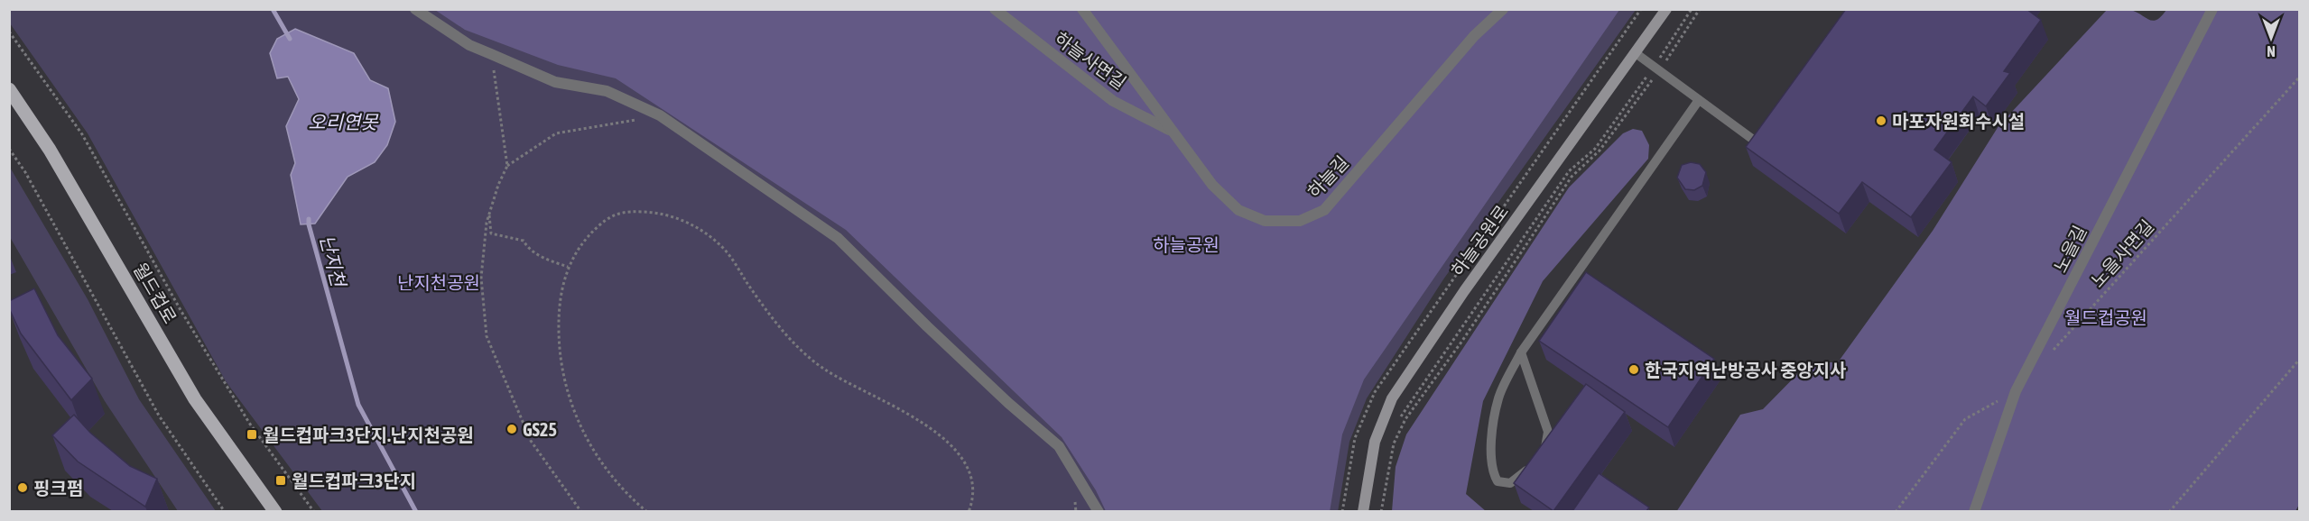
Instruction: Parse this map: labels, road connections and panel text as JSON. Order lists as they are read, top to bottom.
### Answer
{
  "streets": {
    "main road": ["월드컵로"],
    "street": [
      "하늘사면길",
      "하늘길",
      "하늘공원로",
      "노을길"
    ],
    "path": ["노을사면길"]
  },
  "crossings": [
    ["하늘사면길", "하늘길"]
  ],
  "water": ["오리연못", "난지천"],
  "parks": ["하늘공원", "난지천공원", "월드컵공원"],
  "places": {
    "other": [
      "마포자원회수시설",
      "한국지역난방공사 중앙지사",
      "GS25",
      "핑크펌"
    ],
    "transit": ["월드컵파크3단지.난지천공원", "월드컵파크3단지"]
  },
  "north": "bottom"
}
